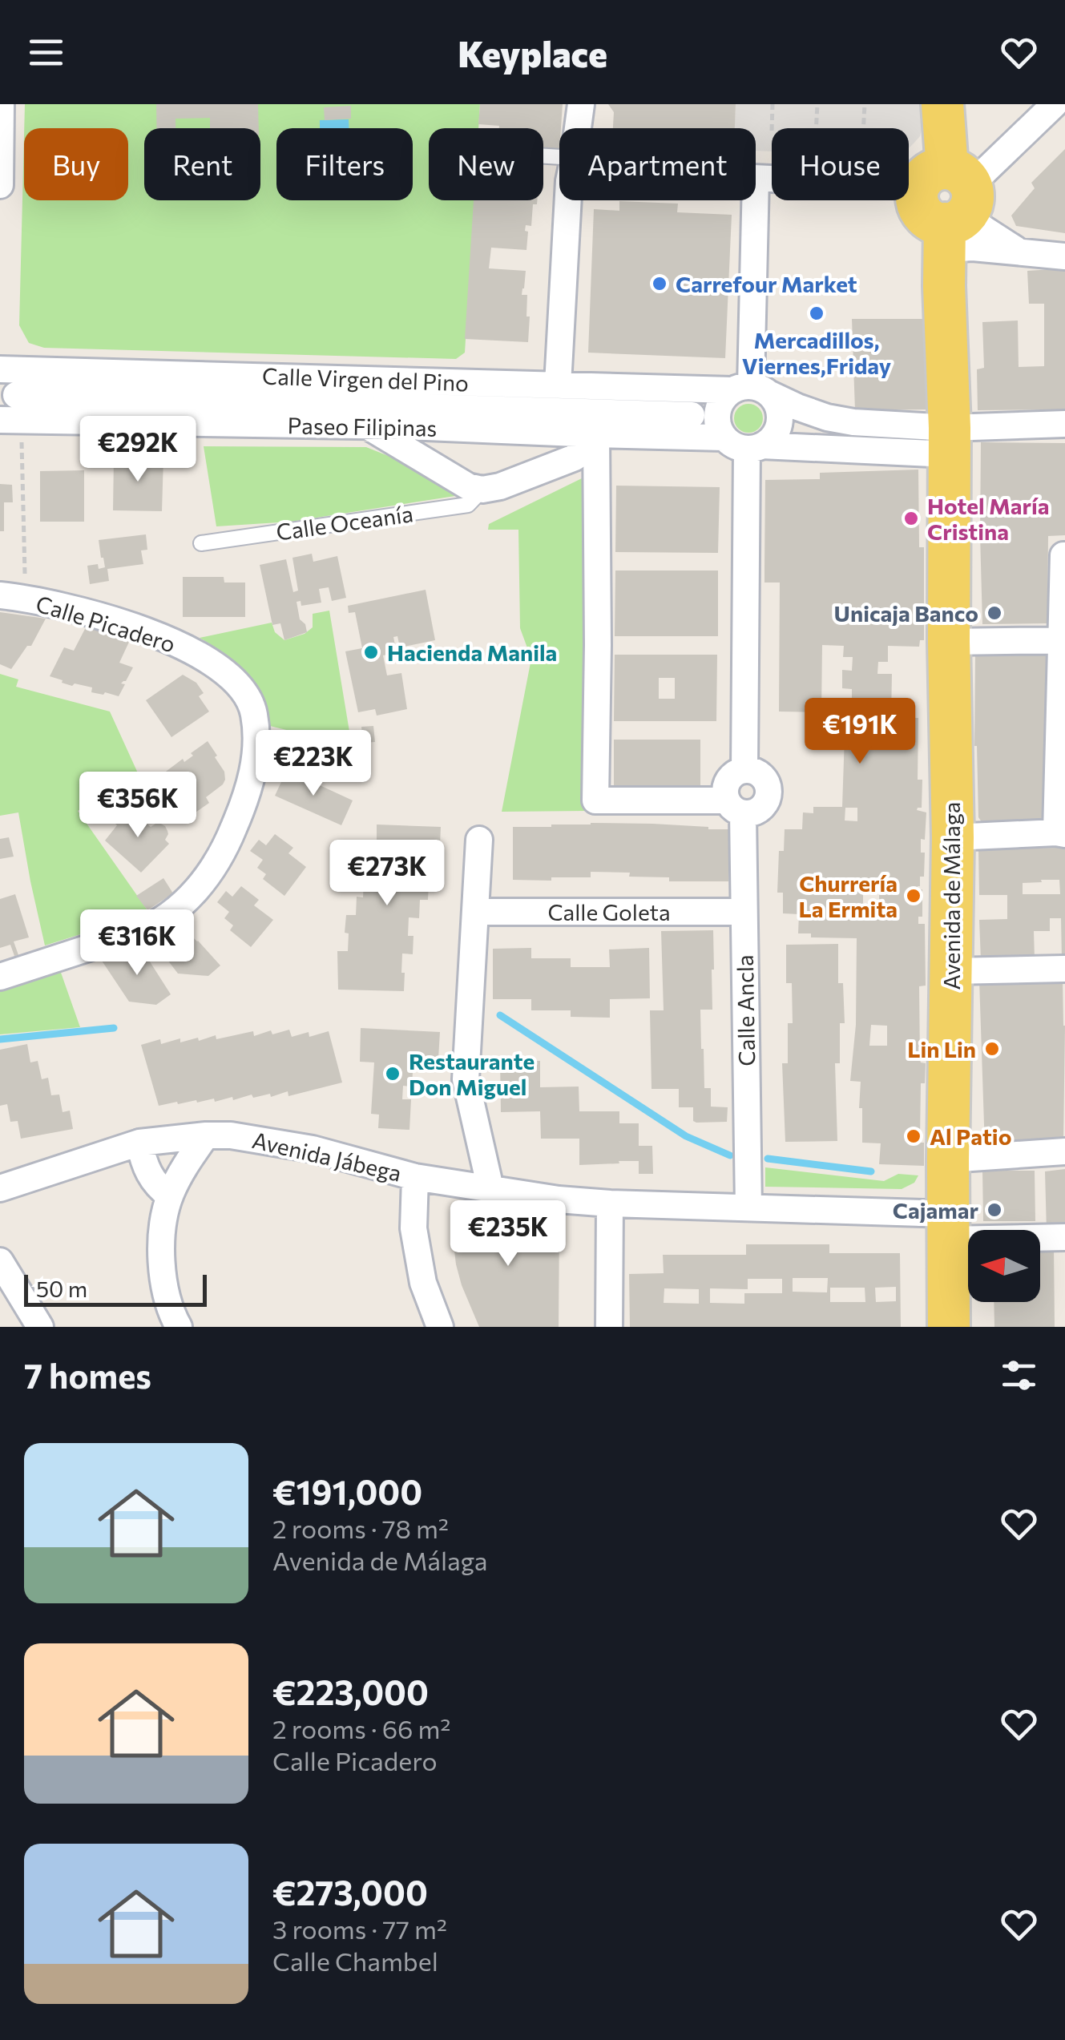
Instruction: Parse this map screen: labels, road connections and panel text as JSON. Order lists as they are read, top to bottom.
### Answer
{
  "streets": {
    "main road": ["Avenida de Málaga"],
    "street": [
      "Calle Virgen del Pino",
      "Paseo Filipinas",
      "Calle Oceanía",
      "Calle Picadero",
      "Calle Goleta",
      "Calle Ancla",
      "Avenida Jábega"
    ]
  },
  "crossings": [
    ["Calle Virgen del Pino", "Paseo Filipinas"],
    ["Paseo Filipinas", "Calle Oceanía"],
    ["Paseo Filipinas", "Avenida de Málaga"],
    ["Avenida de Málaga", "Avenida Jábega"],
    ["Calle Goleta", "Calle Ancla"],
    ["Calle Ancla", "Avenida Jábega"]
  ],
  "places": [
    "Carrefour Market",
    "Mercadillos, Viernes,Friday",
    "Hotel María Cristina",
    "Unicaja Banco",
    "Hacienda Manila",
    "Churrería La Ermita",
    "Lin Lin",
    "Restaurante Don Miguel",
    "Al Patio",
    "Cajamar"
  ],
  "scale_bar": "50 m",
  "north": "left",
  "page": {
    "header": "Keyplace",
    "chip": [
      "Buy",
      "Rent",
      "Filters",
      "New",
      "Apartment",
      "House"
    ],
    "price": [
      "€292K",
      "€191K",
      "€223K",
      "€356K",
      "€273K",
      "€316K",
      "€235K"
    ],
    "scale": "50 m",
    "heading": "7 homes",
    "list": [
      {
        "name": "€191,000",
        "note": "2 rooms · 78 m² · Avenida de Málaga"
      },
      {
        "name": "€223,000",
        "note": "2 rooms · 66 m² · Calle Picadero"
      },
      {
        "name": "€273,000",
        "note": "3 rooms · 77 m² · Calle Chambel"
      }
    ]
  }
}
